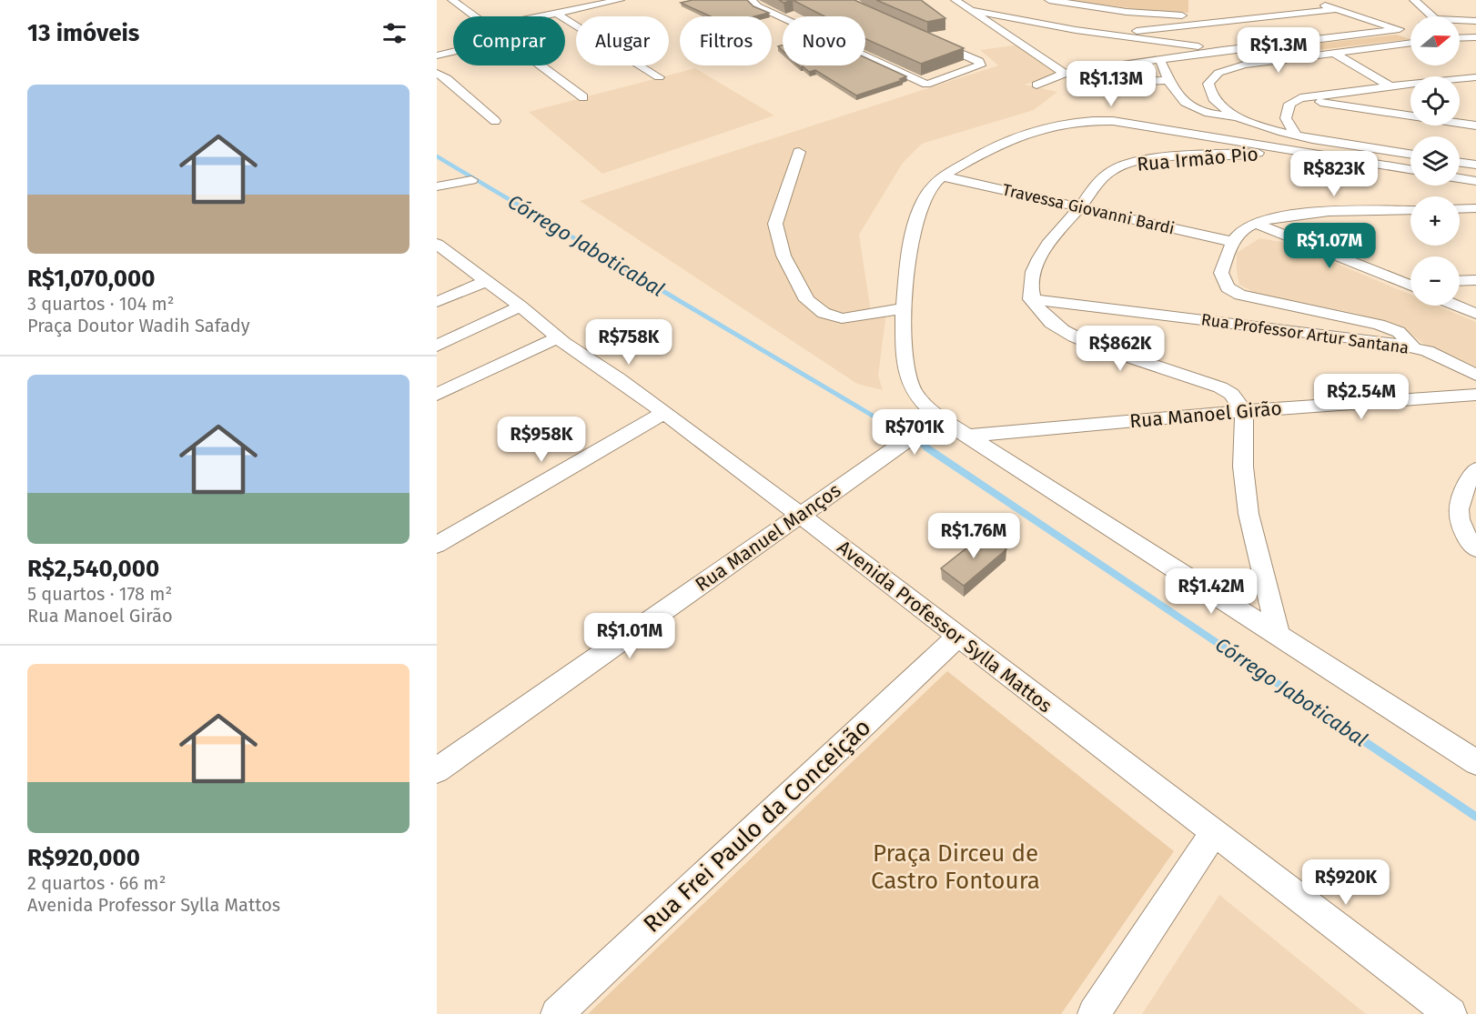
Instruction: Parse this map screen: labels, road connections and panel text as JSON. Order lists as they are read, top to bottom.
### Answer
{
  "streets": {
    "street": [
      "Rua Irmão Pio",
      "Travessa Giovanni Bardi",
      "Rua Professor Artur Santana",
      "Rua Manoel Girão",
      "Rua Manuel Manços",
      "Avenida Professor Sylla Mattos",
      "Rua Frei Paulo da Conceição"
    ]
  },
  "crossings": [
    ["Rua Irmão Pio", "Travessa Giovanni Bardi"],
    ["Rua Irmão Pio", "Rua Professor Artur Santana"],
    ["Rua Manuel Manços", "Avenida Professor Sylla Mattos"],
    ["Avenida Professor Sylla Mattos", "Rua Frei Paulo da Conceição"]
  ],
  "water": ["Córrego Jaboticabal"],
  "parks": ["Praça Dirceu de Castro Fontoura"],
  "north": "right",
  "page": {
    "heading": "13 imóveis",
    "map_buttons": ["+", "−"],
    "chip": [
      "Comprar",
      "Alugar",
      "Filtros",
      "Novo"
    ],
    "price": [
      "R$1.3M",
      "R$1.13M",
      "R$823K",
      "R$1.07M",
      "R$758K",
      "R$862K",
      "R$2.54M",
      "R$701K",
      "R$958K",
      "R$1.76M",
      "R$1.42M",
      "R$1.01M",
      "R$920K"
    ],
    "list": [
      {
        "name": "R$1,070,000",
        "note": "3 quartos · 104 m² · Praça Doutor Wadih Safady"
      },
      {
        "name": "R$2,540,000",
        "note": "5 quartos · 178 m² · Rua Manoel Girão"
      },
      {
        "name": "R$920,000",
        "note": "2 quartos · 66 m² · Avenida Professor Sylla Mattos"
      }
    ]
  }
}
